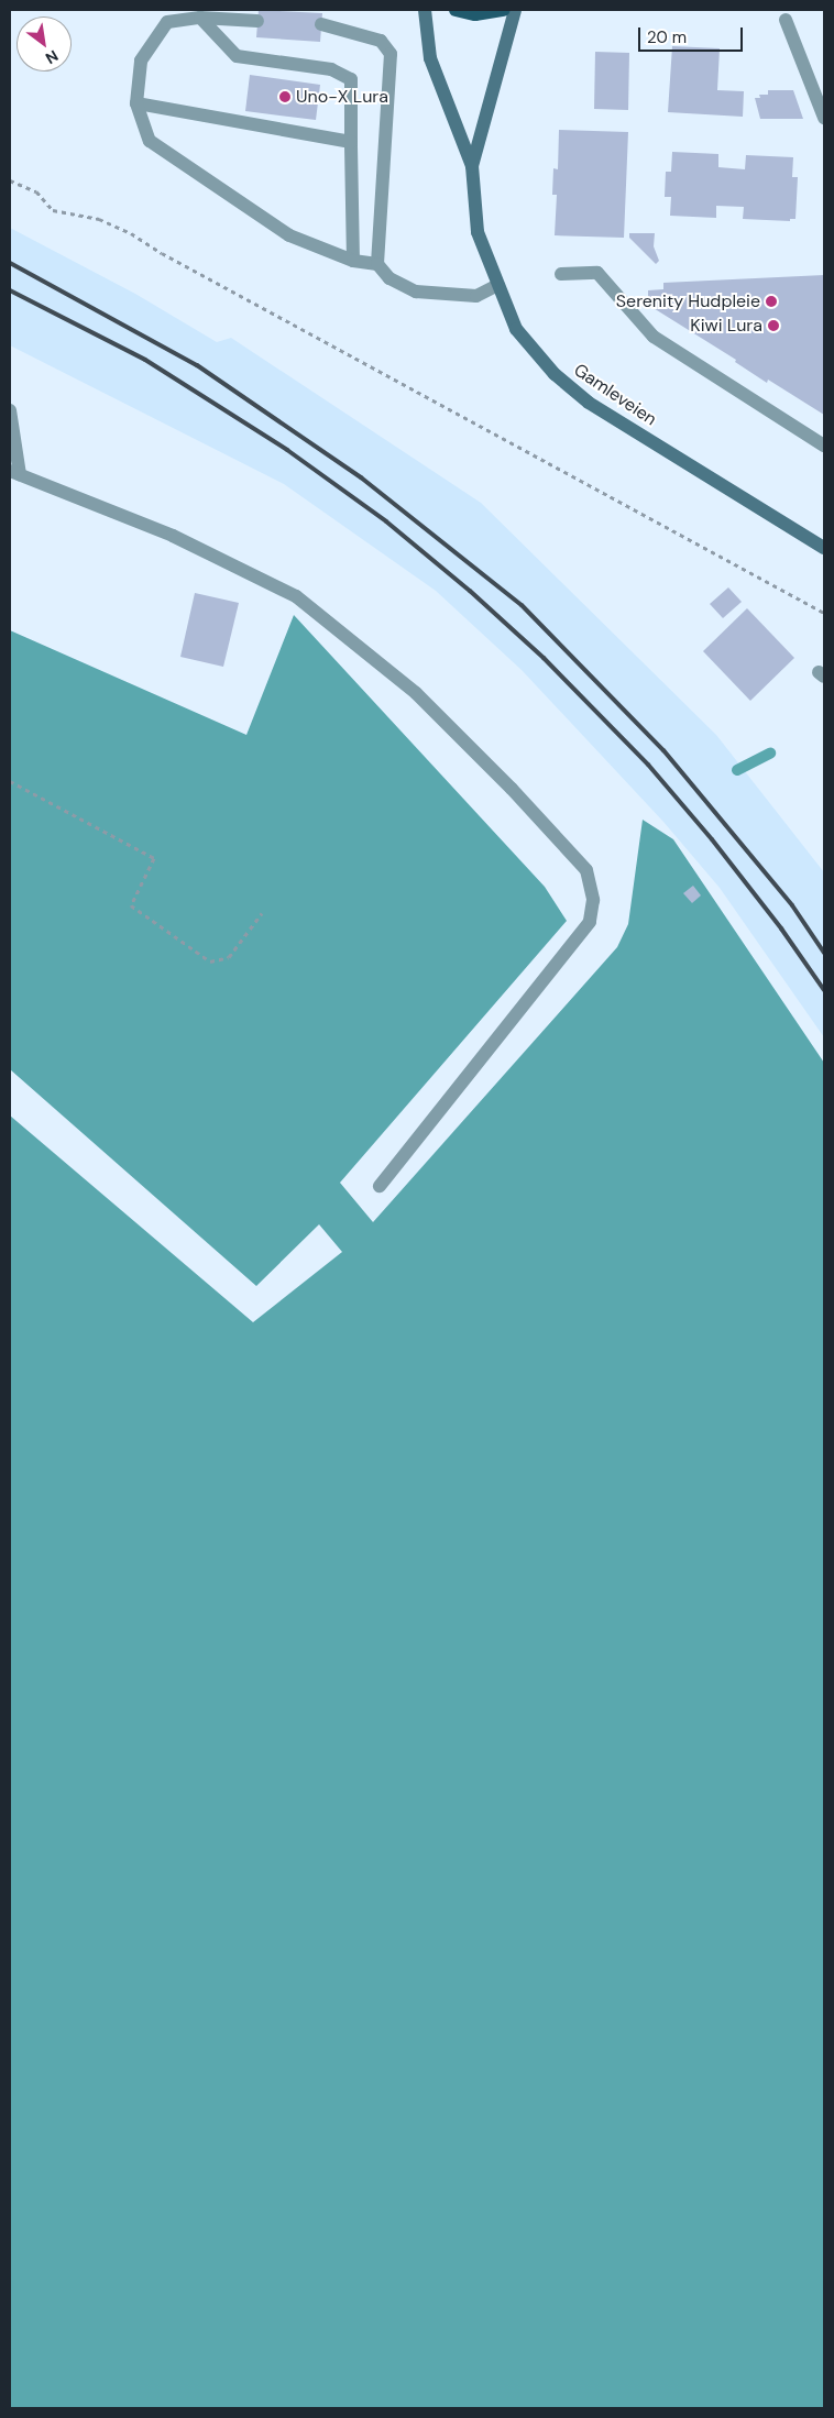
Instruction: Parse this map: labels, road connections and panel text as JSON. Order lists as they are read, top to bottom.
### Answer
{
  "streets": {
    "main road": ["Gamleveien"]
  },
  "places": ["Uno-X Lura", "Serenity Hudpleie", "Kiwi Lura"],
  "scale_bar": "20 m",
  "north": "bottom right"
}
